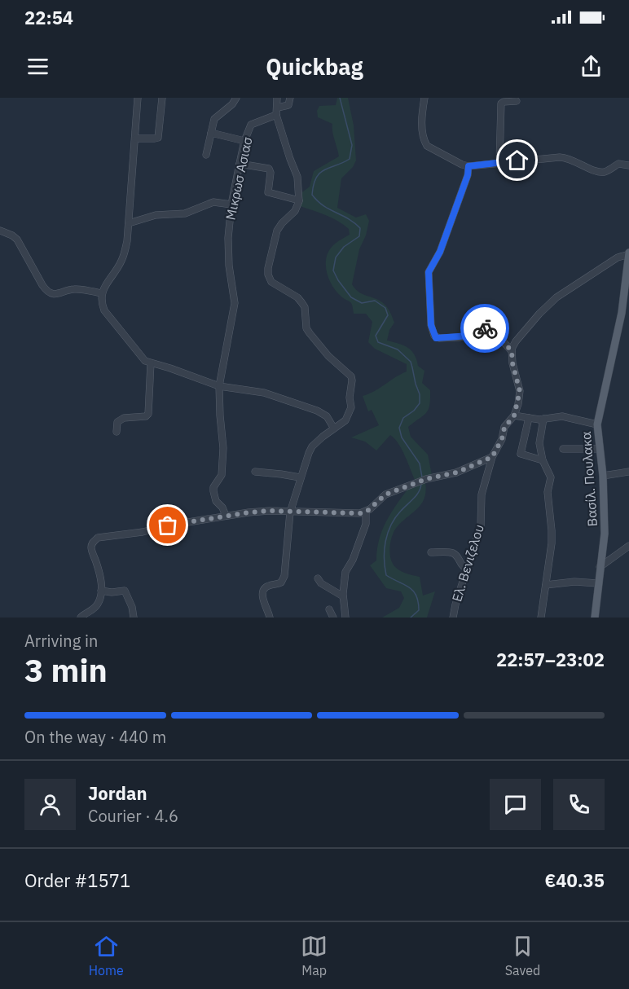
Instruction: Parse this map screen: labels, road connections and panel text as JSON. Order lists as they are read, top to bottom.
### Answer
{
  "streets": {
    "main road": ["Βασίλ. Πουλακα"],
    "street": ["Μικρωσ Ασιασ", "Ελ. Βενιζελου"]
  },
  "page": {
    "status": "22:54",
    "header": "Quickbag",
    "heading": ["3 min", "Arriving in", "22:57–23:02"],
    "panel": [
      "Jordan",
      "Courier · 4.6",
      "Order #1571",
      "€40.35"
    ],
    "bar": "On the way · 440 m",
    "tabs": ["Home", "Map", "Saved"]
  }
}
